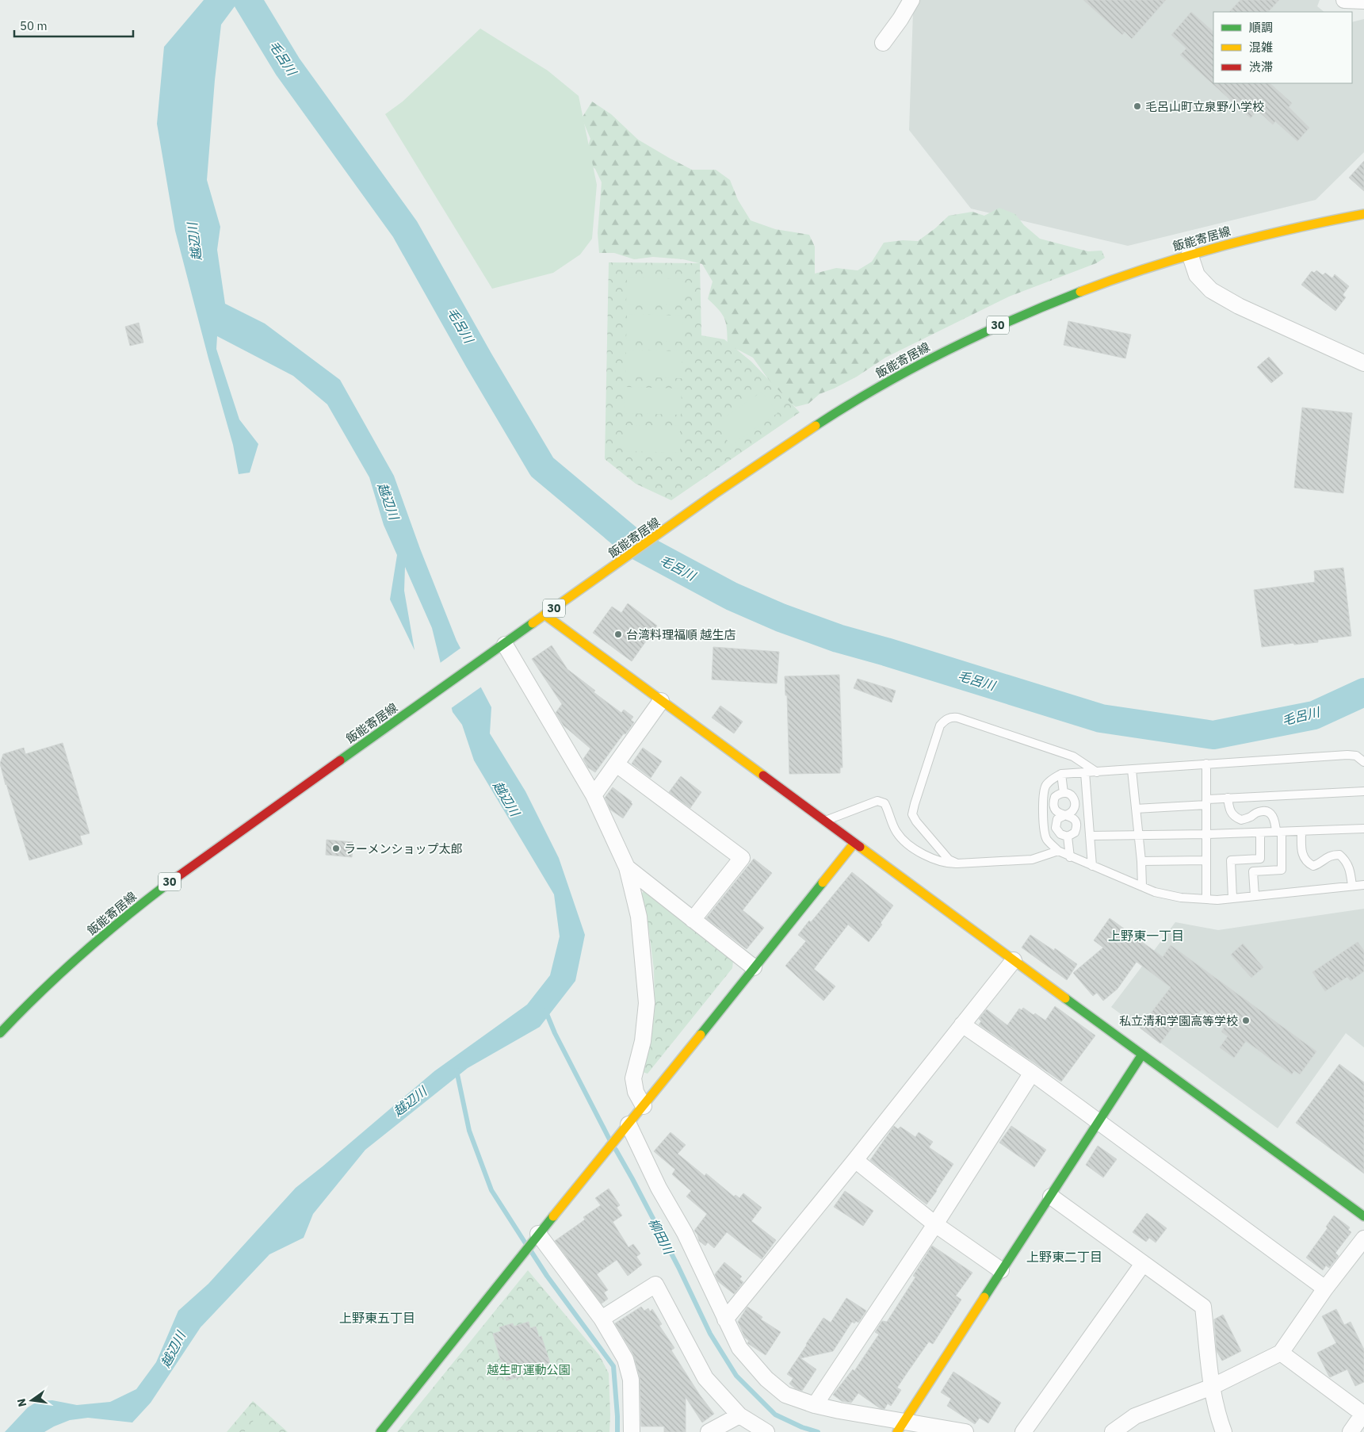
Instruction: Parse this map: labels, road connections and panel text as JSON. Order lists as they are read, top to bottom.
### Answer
{
  "streets": {
    "street": ["飯能寄居線", "30"]
  },
  "districts": ["上野東一丁目", "上野東二丁目", "上野東五丁目"],
  "water": ["毛呂川", "越辺川", "柳田川"],
  "parks": ["越生町運動公園"],
  "places": [
    "毛呂山町立泉野小学校",
    "台湾料理福順 越生店",
    "ラーメンショップ太郎",
    "私立清和学園高等学校"
  ],
  "legend": ["順調", "混雑", "渋滞"],
  "scale_bar": "50 m",
  "north": "left"
}
